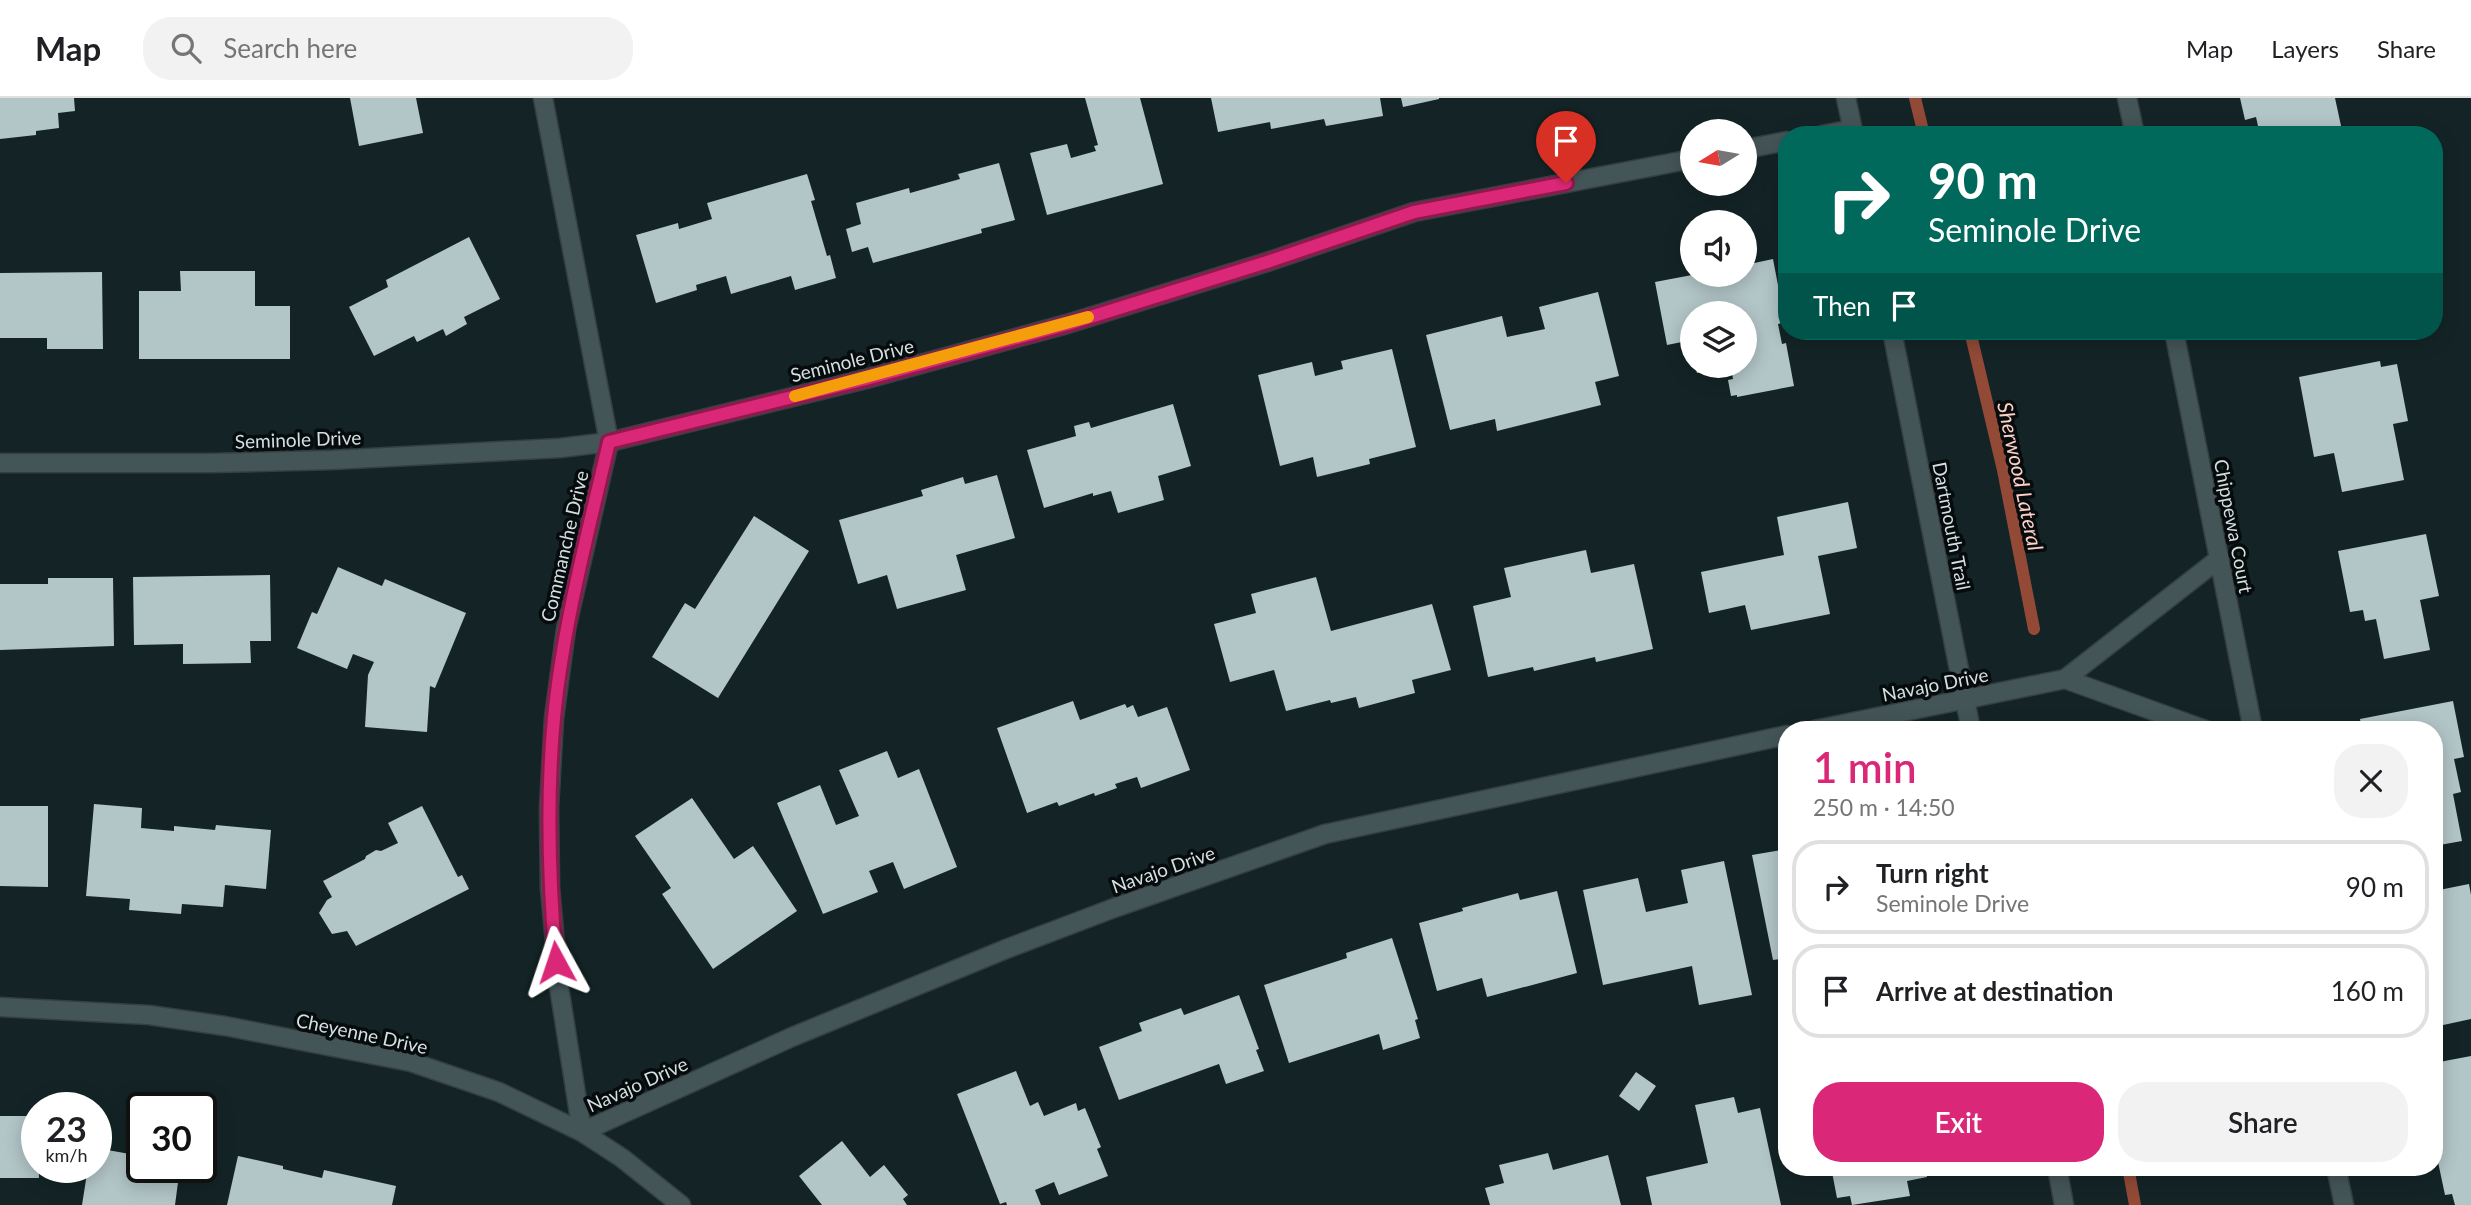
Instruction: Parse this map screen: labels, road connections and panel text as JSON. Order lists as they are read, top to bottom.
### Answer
{
  "streets": {
    "street": [
      "Seminole Drive",
      "Dartmouth Trail",
      "Chippewa Court",
      "Commanche Drive",
      "Navajo Drive",
      "Cheyenne Drive"
    ]
  },
  "crossings": [
    ["Seminole Drive", "Commanche Drive"],
    ["Dartmouth Trail", "Navajo Drive"],
    ["Chippewa Court", "Navajo Drive"],
    ["Commanche Drive", "Navajo Drive"],
    ["Commanche Drive", "Cheyenne Drive"],
    ["Navajo Drive", "Cheyenne Drive"]
  ],
  "water": ["Sherwood Lateral"],
  "north": "left",
  "page": {
    "header": "Map",
    "search": "Search here",
    "nav": ["Map", "Layers", "Share"],
    "turn": ["90 m", "Seminole Drive"],
    "then": "Then",
    "heading": ["1 min", "250 m · 14:50"],
    "list": [
      {
        "name": "Turn right",
        "note": "Seminole Drive",
        "value": "90 m"
      },
      {
        "name": "Arrive at destination",
        "value": "160 m"
      }
    ],
    "buttons": ["Exit", "Share"],
    "speed": "23 km/h",
    "limit": "30"
  }
}
